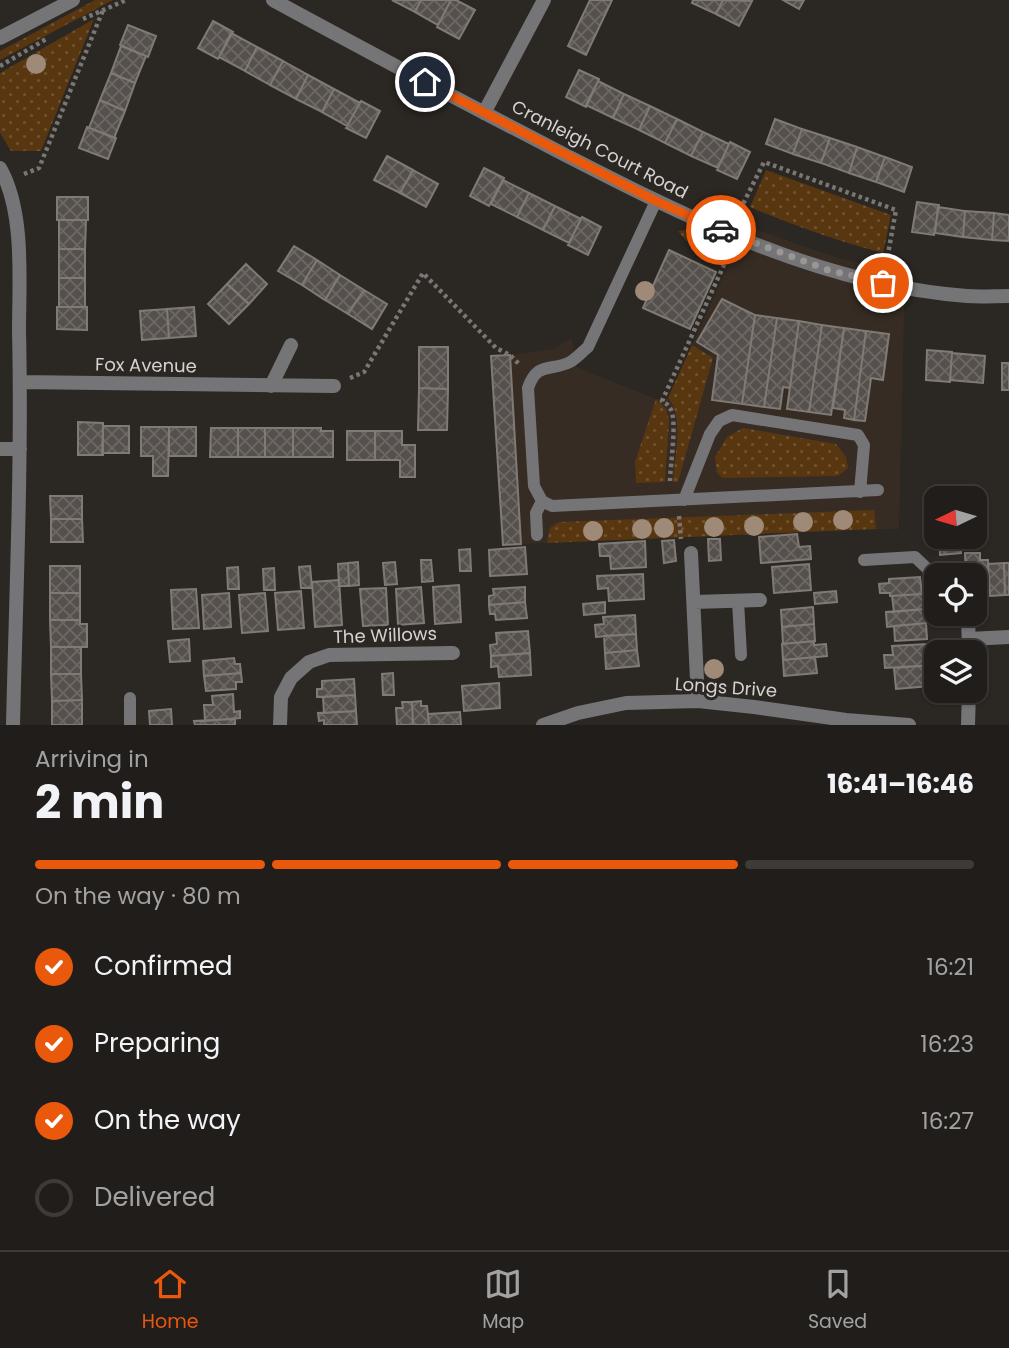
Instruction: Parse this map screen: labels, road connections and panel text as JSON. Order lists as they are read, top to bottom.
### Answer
{
  "streets": {
    "street": [
      "Cranleigh Court Road",
      "Fox Avenue",
      "The Willows",
      "Longs Drive"
    ]
  },
  "north": "left",
  "page": {
    "heading": ["2 min", "Arriving in", "16:41–16:46"],
    "bar": "On the way · 80 m",
    "list": [
      ["Confirmed", "16:21"],
      ["Preparing", "16:23"],
      ["On the way", "16:27"],
      "Delivered"
    ],
    "tabs": ["Home", "Map", "Saved"]
  }
}
